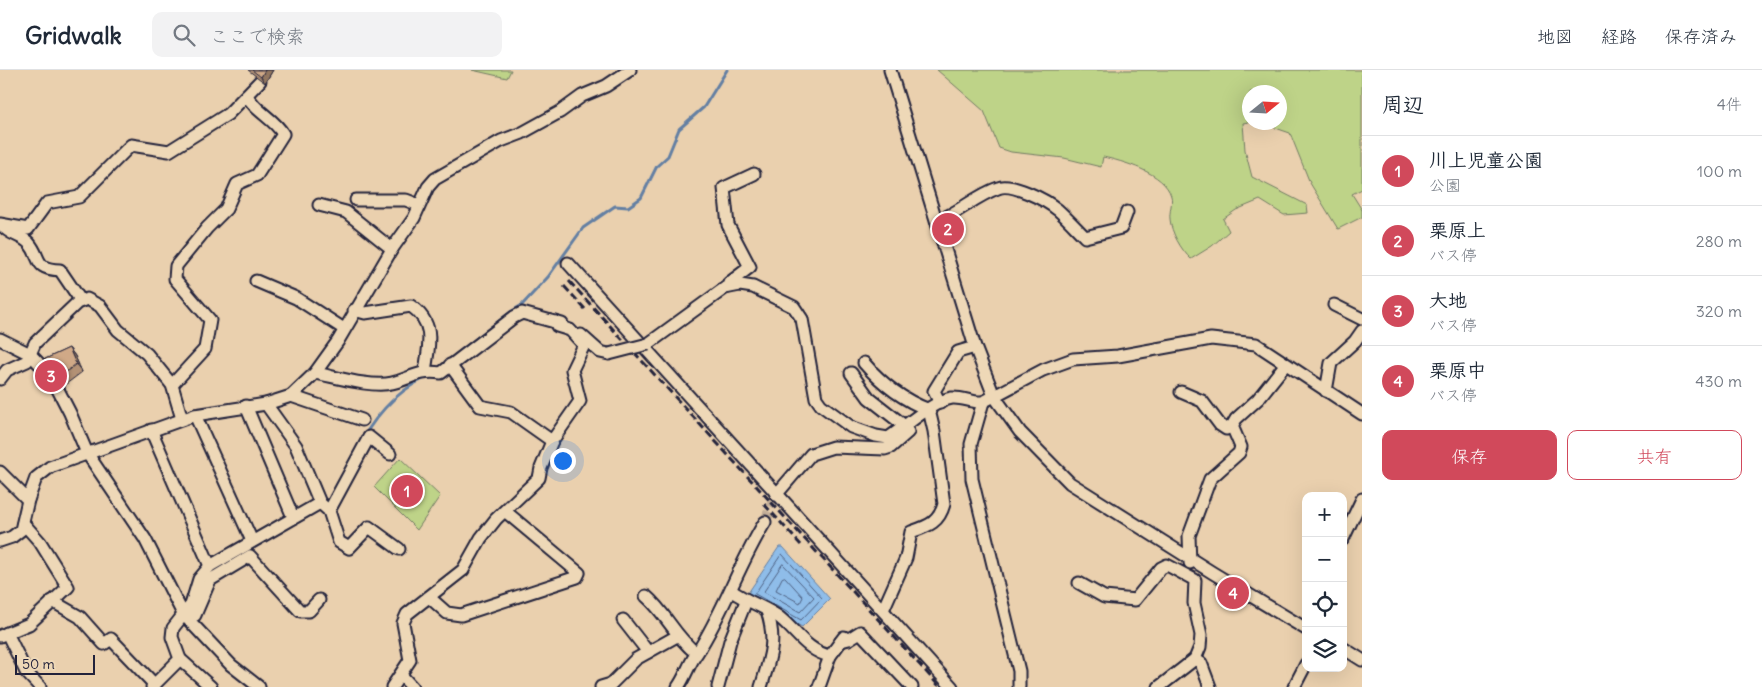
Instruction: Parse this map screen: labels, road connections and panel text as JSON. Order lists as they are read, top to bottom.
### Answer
{
  "scale_bar": "50 m",
  "north": "right",
  "page": {
    "header": "Gridwalk",
    "search": "ここで検索",
    "nav": ["地図", "経路", "保存済み"],
    "heading": ["周辺", "4件"],
    "list": [
      {
        "mark": "1",
        "name": "川上児童公園",
        "note": "公園",
        "value": "100 m"
      },
      {
        "mark": "2",
        "name": "栗原上",
        "note": "バス停",
        "value": "280 m"
      },
      {
        "mark": "3",
        "name": "大地",
        "note": "バス停",
        "value": "320 m"
      },
      {
        "mark": "4",
        "name": "栗原中",
        "note": "バス停",
        "value": "430 m"
      }
    ],
    "pins": [
      "2",
      "3",
      "1",
      "4"
    ],
    "buttons": ["保存", "共有"],
    "map_buttons": ["+", "−"],
    "scale": "50 m"
  }
}
